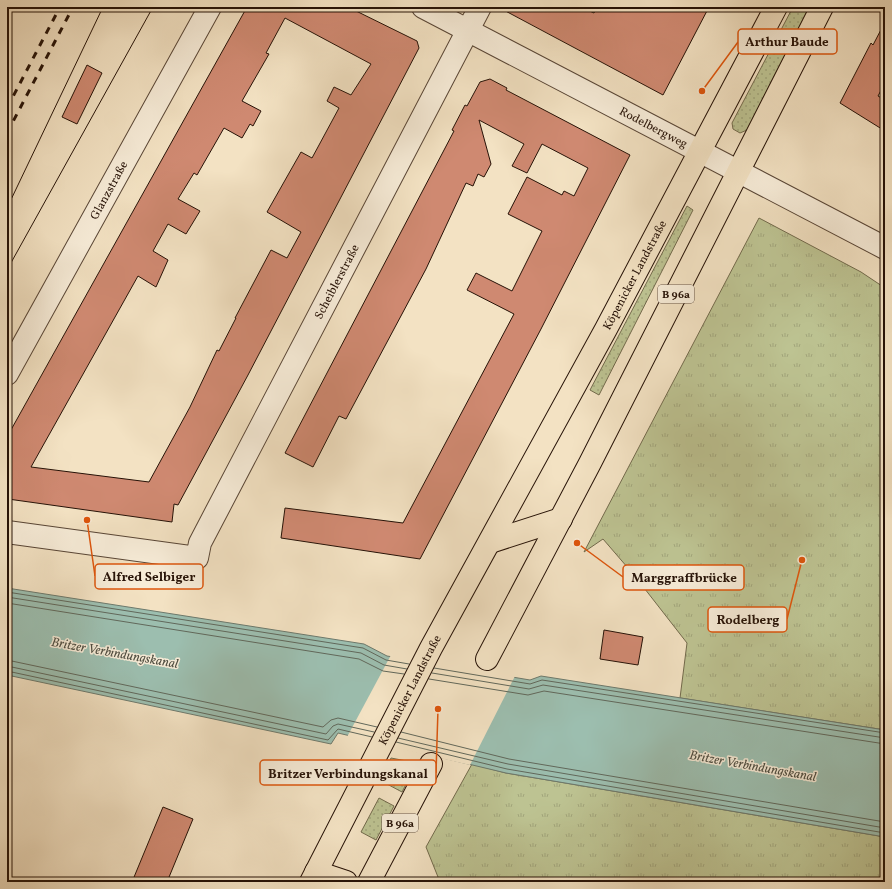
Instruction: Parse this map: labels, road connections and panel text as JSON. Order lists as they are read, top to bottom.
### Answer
{
  "streets": {
    "main road": ["Köpenicker Landstraße", "B 96a"],
    "street": ["Rodelbergweg", "Glanzstraße", "Scheiblerstraße"]
  },
  "crossings": [
    ["Rodelbergweg", "Köpenicker Landstraße"],
    ["Rodelbergweg", "Scheiblerstraße"],
    ["Rodelbergweg", "B 96a"]
  ],
  "water": ["Britzer Verbindungskanal"],
  "places": [
    "Arthur Baude",
    "Alfred Selbiger",
    "Marggraffbrücke",
    "Rodelberg",
    "Britzer Verbindungskanal"
  ]
}
